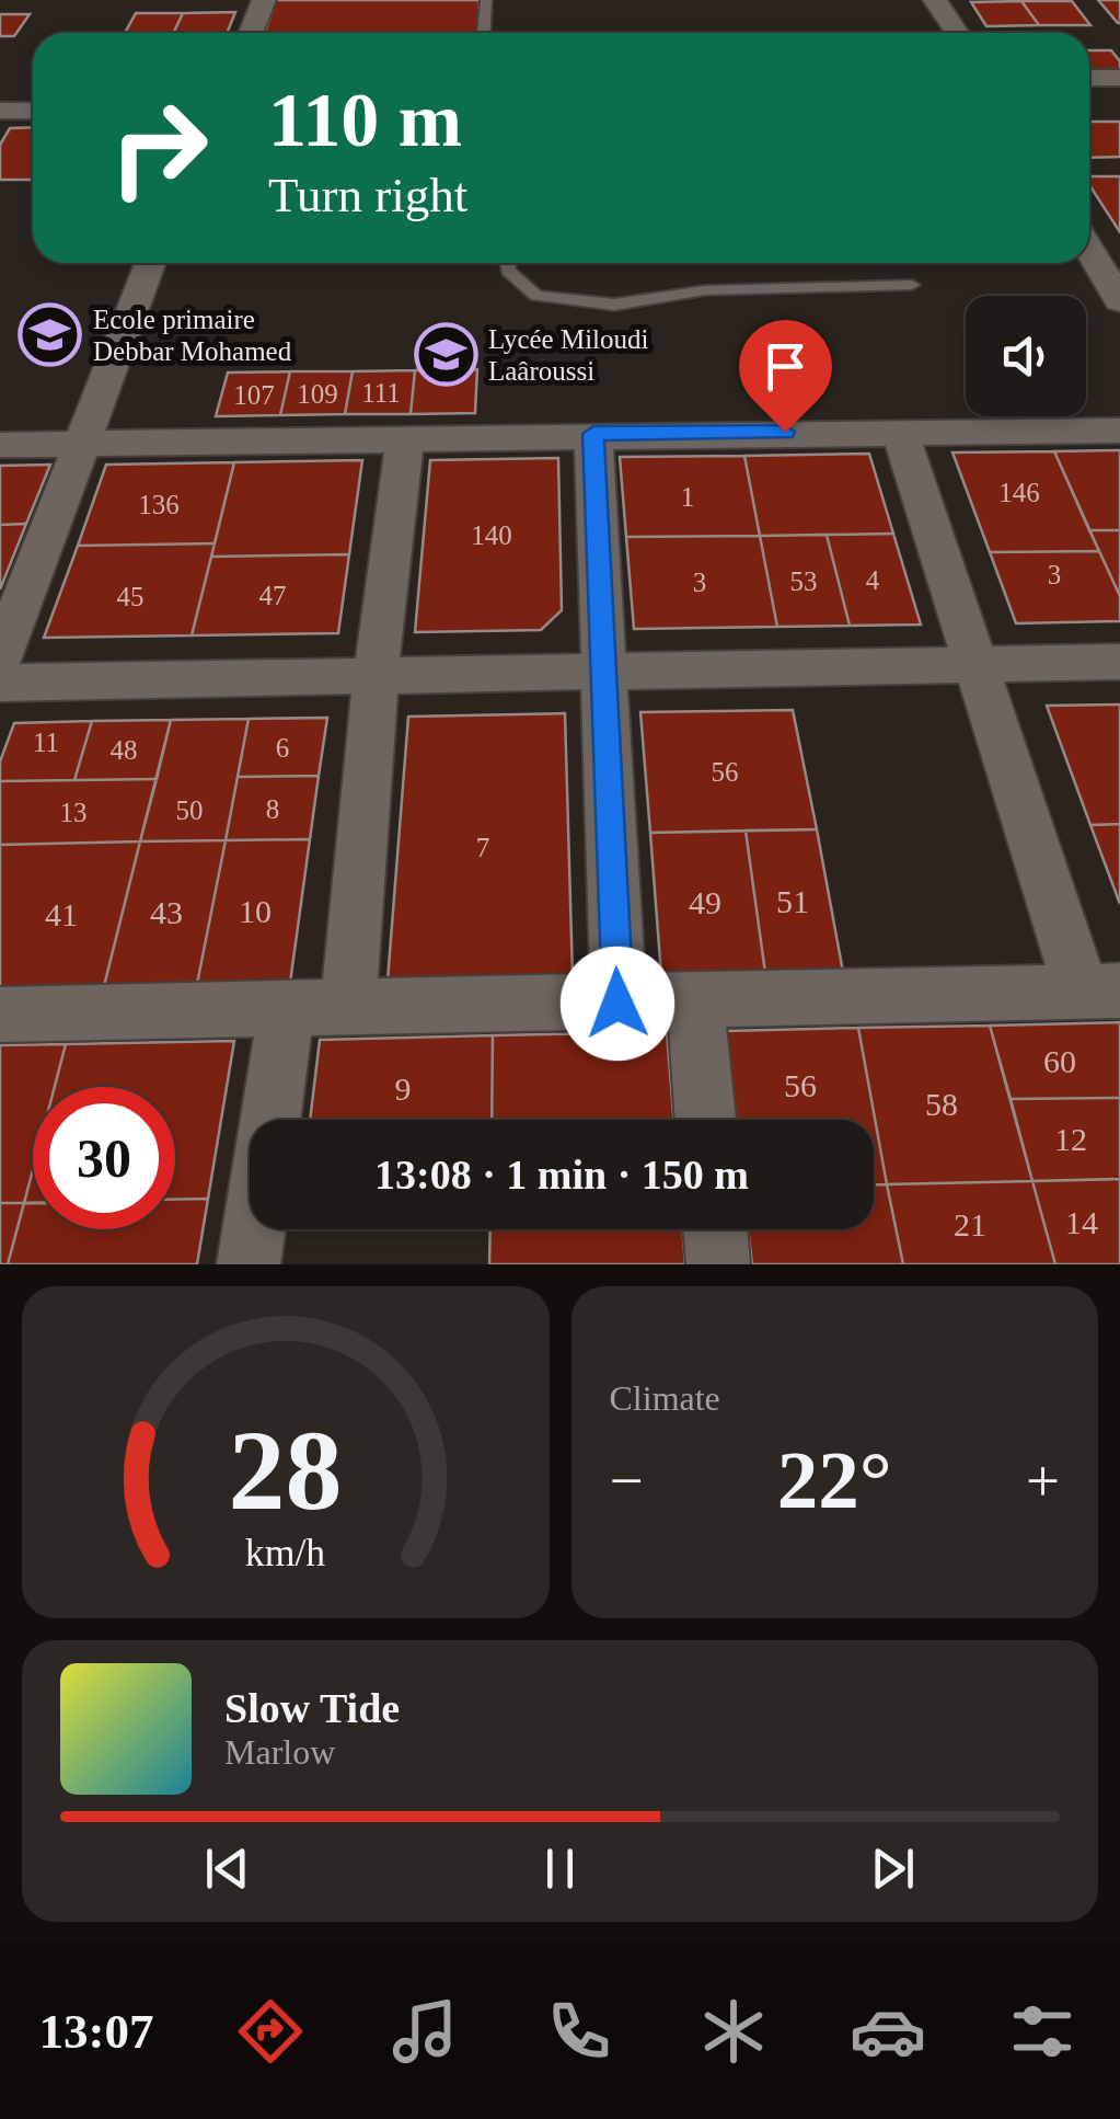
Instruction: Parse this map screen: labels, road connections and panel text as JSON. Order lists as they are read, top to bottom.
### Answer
{
  "places": {
    "school or university": ["Ecole primaire Debbar Mohamed", "Lycée Miloudi Laâroussi"]
  },
  "house_numbers": [
    "111",
    "109",
    "107",
    "146",
    "1",
    "136",
    "140",
    "3",
    "4",
    "53",
    "3",
    "47",
    "45",
    "11",
    "6",
    "48",
    "56",
    "8",
    "50",
    "13",
    "7",
    "51",
    "49",
    "10",
    "43",
    "41",
    "60",
    "56",
    "9",
    "58",
    "12",
    "14",
    "21"
  ],
  "page": {
    "turn": ["110 m", "Turn right"],
    "limit": "30",
    "trip": "13:08 · 1 min · 150 m",
    "tile": "Climate",
    "heat": ["−", "22°", "+"],
    "song": ["Slow Tide", "Marlow"],
    "tabs": "13:07",
    "gauge": ["28", "km/h"]
  }
}
